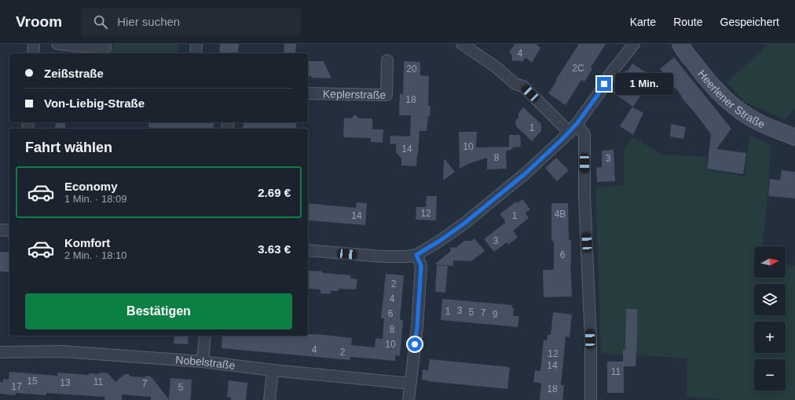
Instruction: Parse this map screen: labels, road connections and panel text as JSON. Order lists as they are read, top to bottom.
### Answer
{
  "streets": {
    "main road": ["Heerlener Straße"],
    "street": ["Keplerstraße", "Nobelstraße"]
  },
  "house_numbers": [
    "4",
    "2C",
    "20",
    "18",
    "1",
    "10",
    "14",
    "8",
    "3",
    "12",
    "4B",
    "14",
    "1",
    "3",
    "6",
    "2",
    "4",
    "3",
    "1",
    "5",
    "7",
    "6",
    "9",
    "8",
    "10",
    "4",
    "2",
    "12",
    "14",
    "11",
    "15",
    "11",
    "13",
    "7",
    "17",
    "5",
    "18"
  ],
  "north": "right",
  "page": {
    "header": "Vroom",
    "search": "Hier suchen",
    "nav": ["Karte", "Route", "Gespeichert"],
    "banner": ["Zeißstraße", "Von-Liebig-Straße"],
    "bubble": "1 Min.",
    "heading": "Fahrt wählen",
    "list": [
      {
        "name": "Economy",
        "note": "1 Min. · 18:09",
        "value": "2.69 €"
      },
      {
        "name": "Komfort",
        "note": "2 Min. · 18:10",
        "value": "3.63 €"
      }
    ],
    "map_buttons": ["+", "−"],
    "buttons": "Bestätigen"
  }
}
